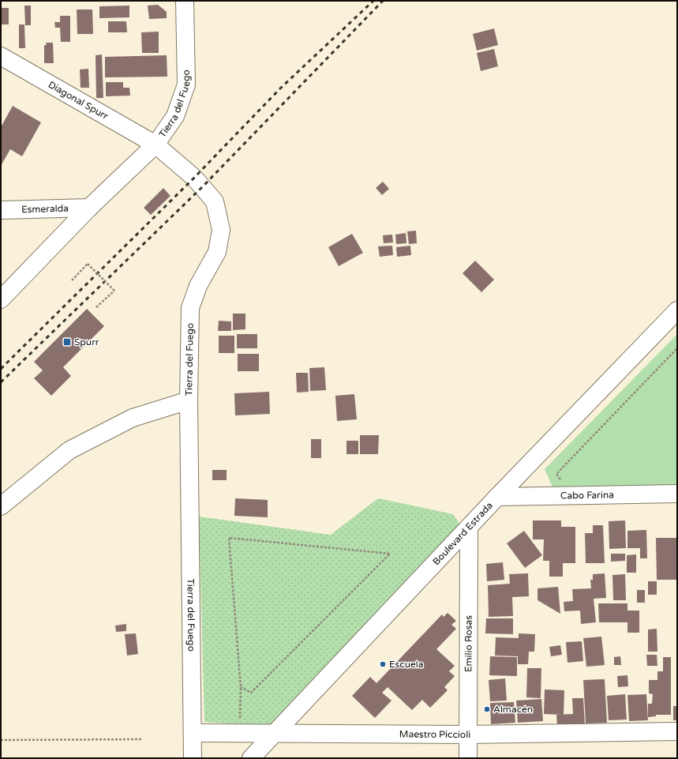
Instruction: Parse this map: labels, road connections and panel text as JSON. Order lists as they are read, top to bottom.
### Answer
{
  "streets": {
    "street": [
      "Diagonal Spurr",
      "Tierra del Fuego",
      "Esmeralda",
      "Cabo Farina",
      "Boulevard Estrada",
      "Emilio Rosas",
      "Maestro Piccioli"
    ]
  },
  "crossings": [
    ["Diagonal Spurr", "Tierra del Fuego"],
    ["Tierra del Fuego", "Maestro Piccioli"],
    ["Cabo Farina", "Boulevard Estrada"],
    ["Boulevard Estrada", "Emilio Rosas"],
    ["Boulevard Estrada", "Maestro Piccioli"],
    ["Emilio Rosas", "Maestro Piccioli"]
  ],
  "places": {
    "transit": ["Spurr"],
    "other": ["Escuela", "Almacén"]
  }
}
